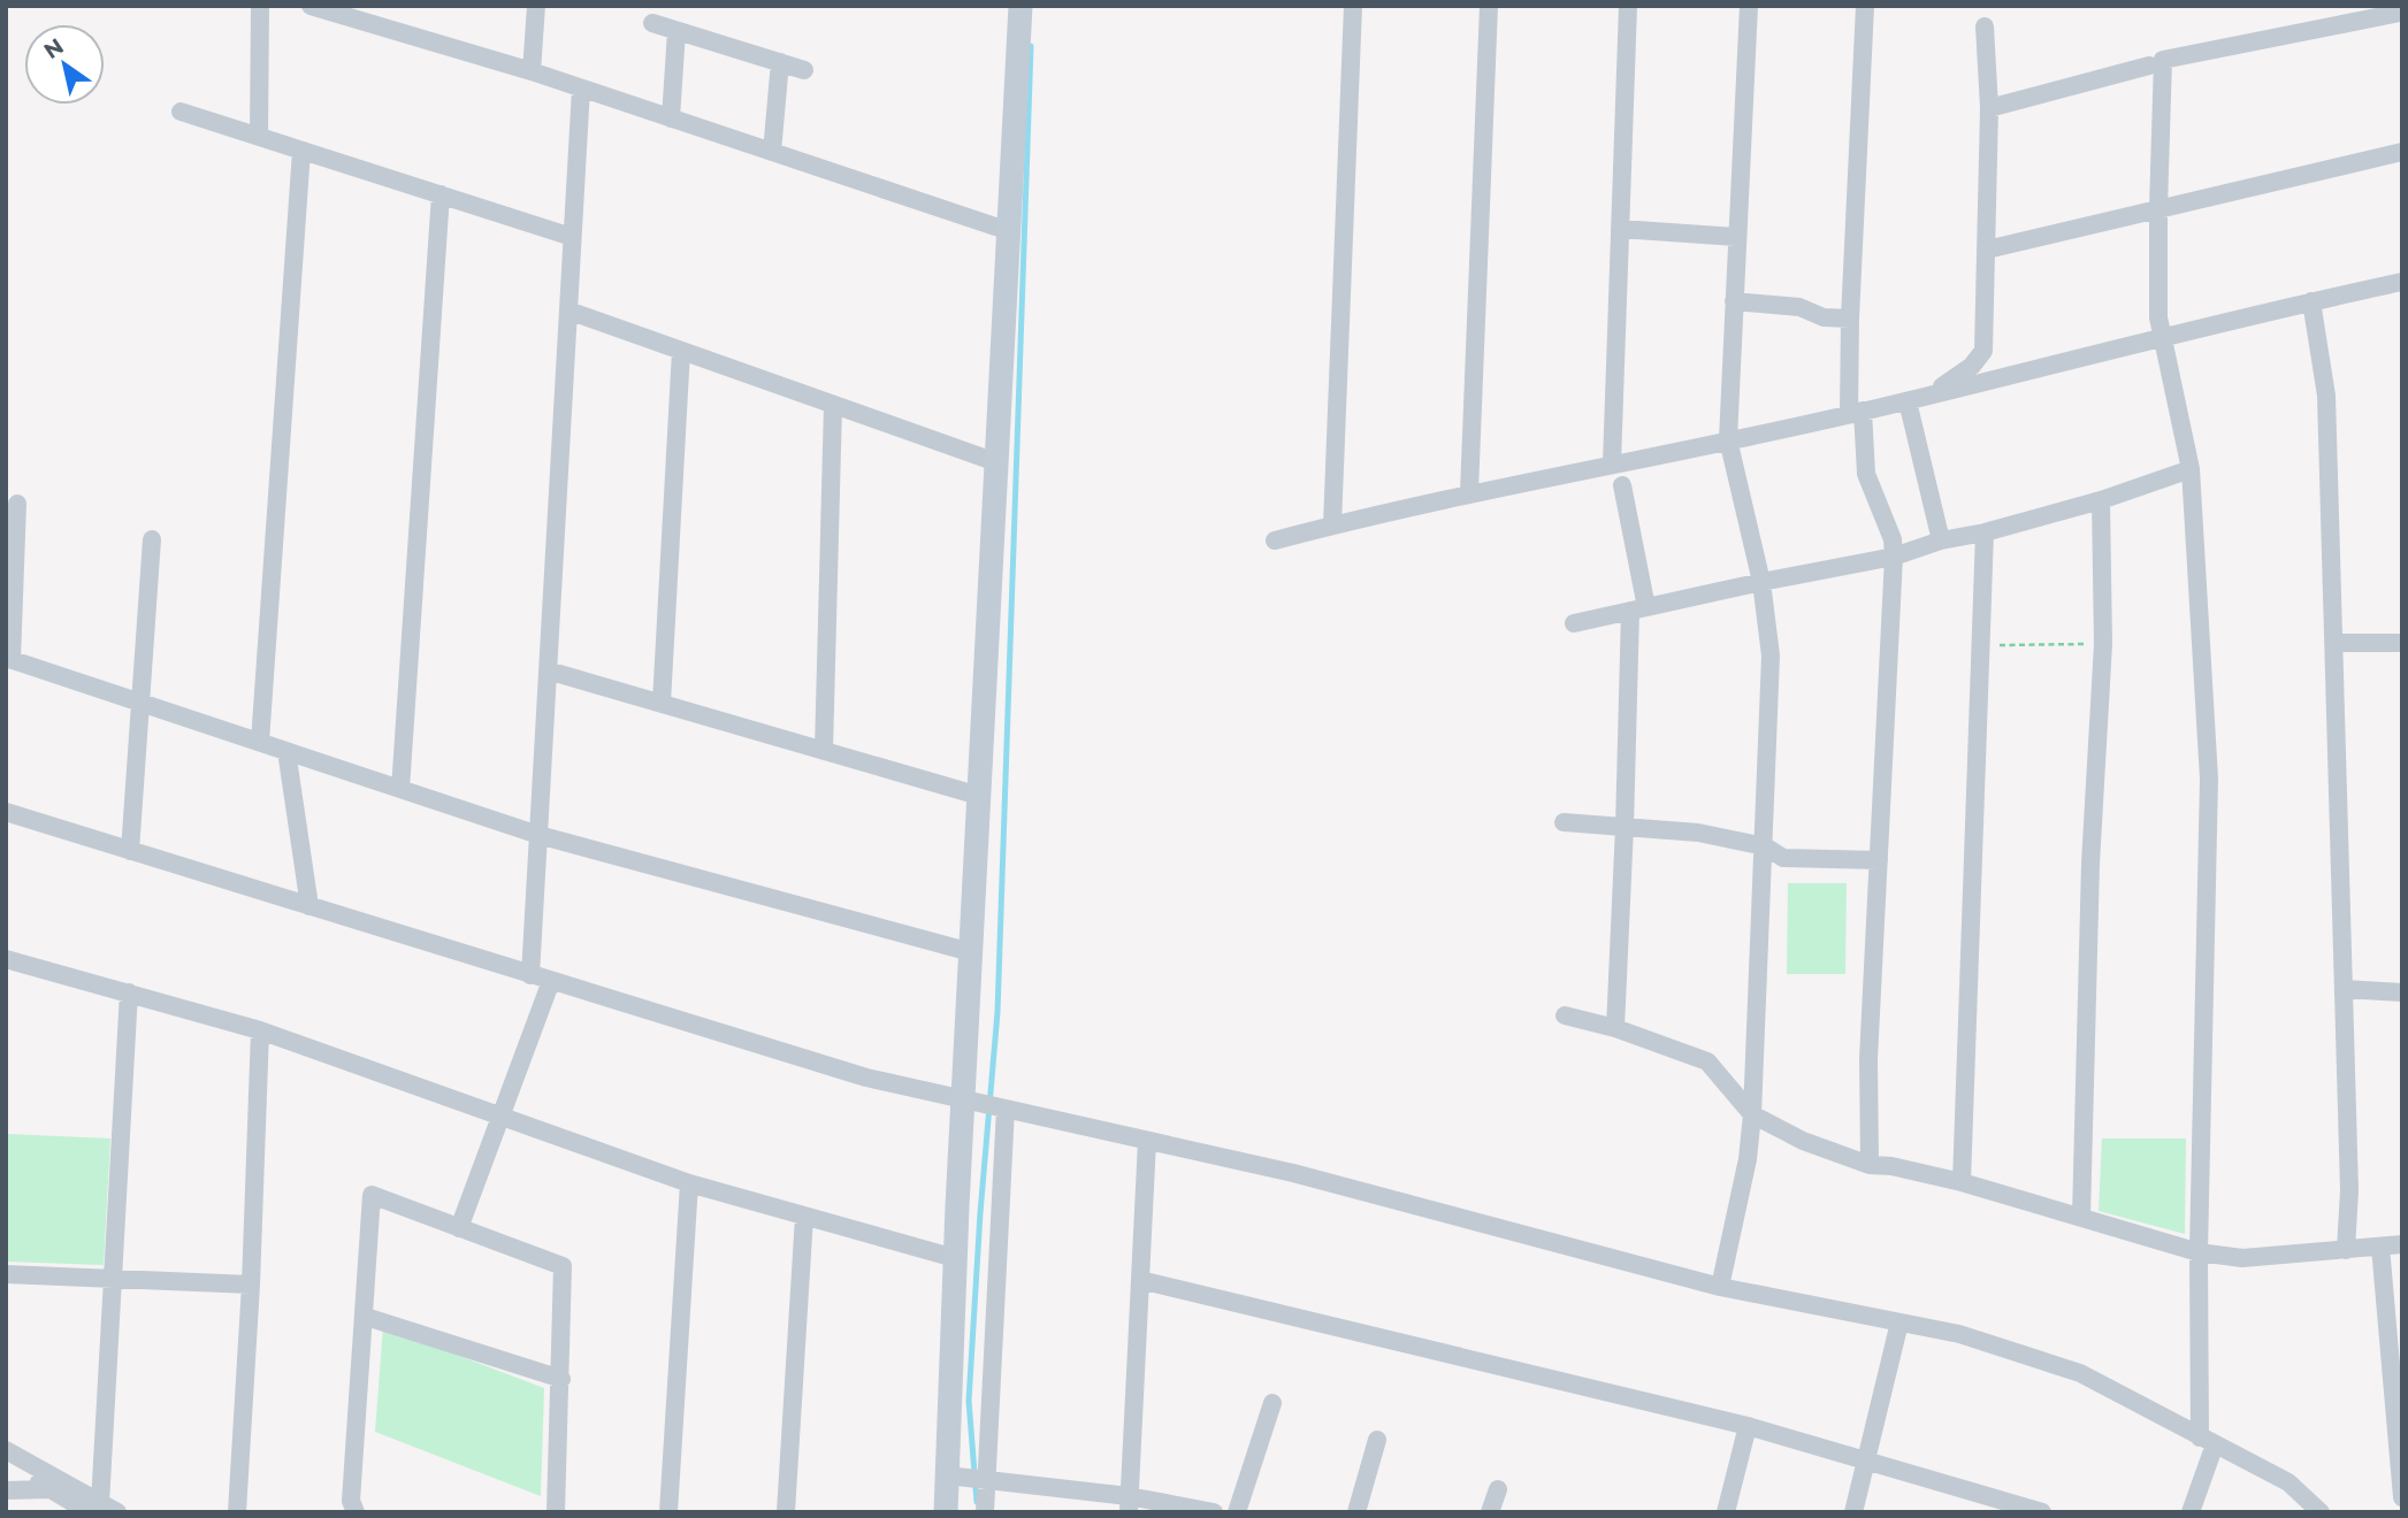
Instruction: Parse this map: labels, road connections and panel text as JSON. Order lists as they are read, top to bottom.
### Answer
{
  "north": "top left"
}
